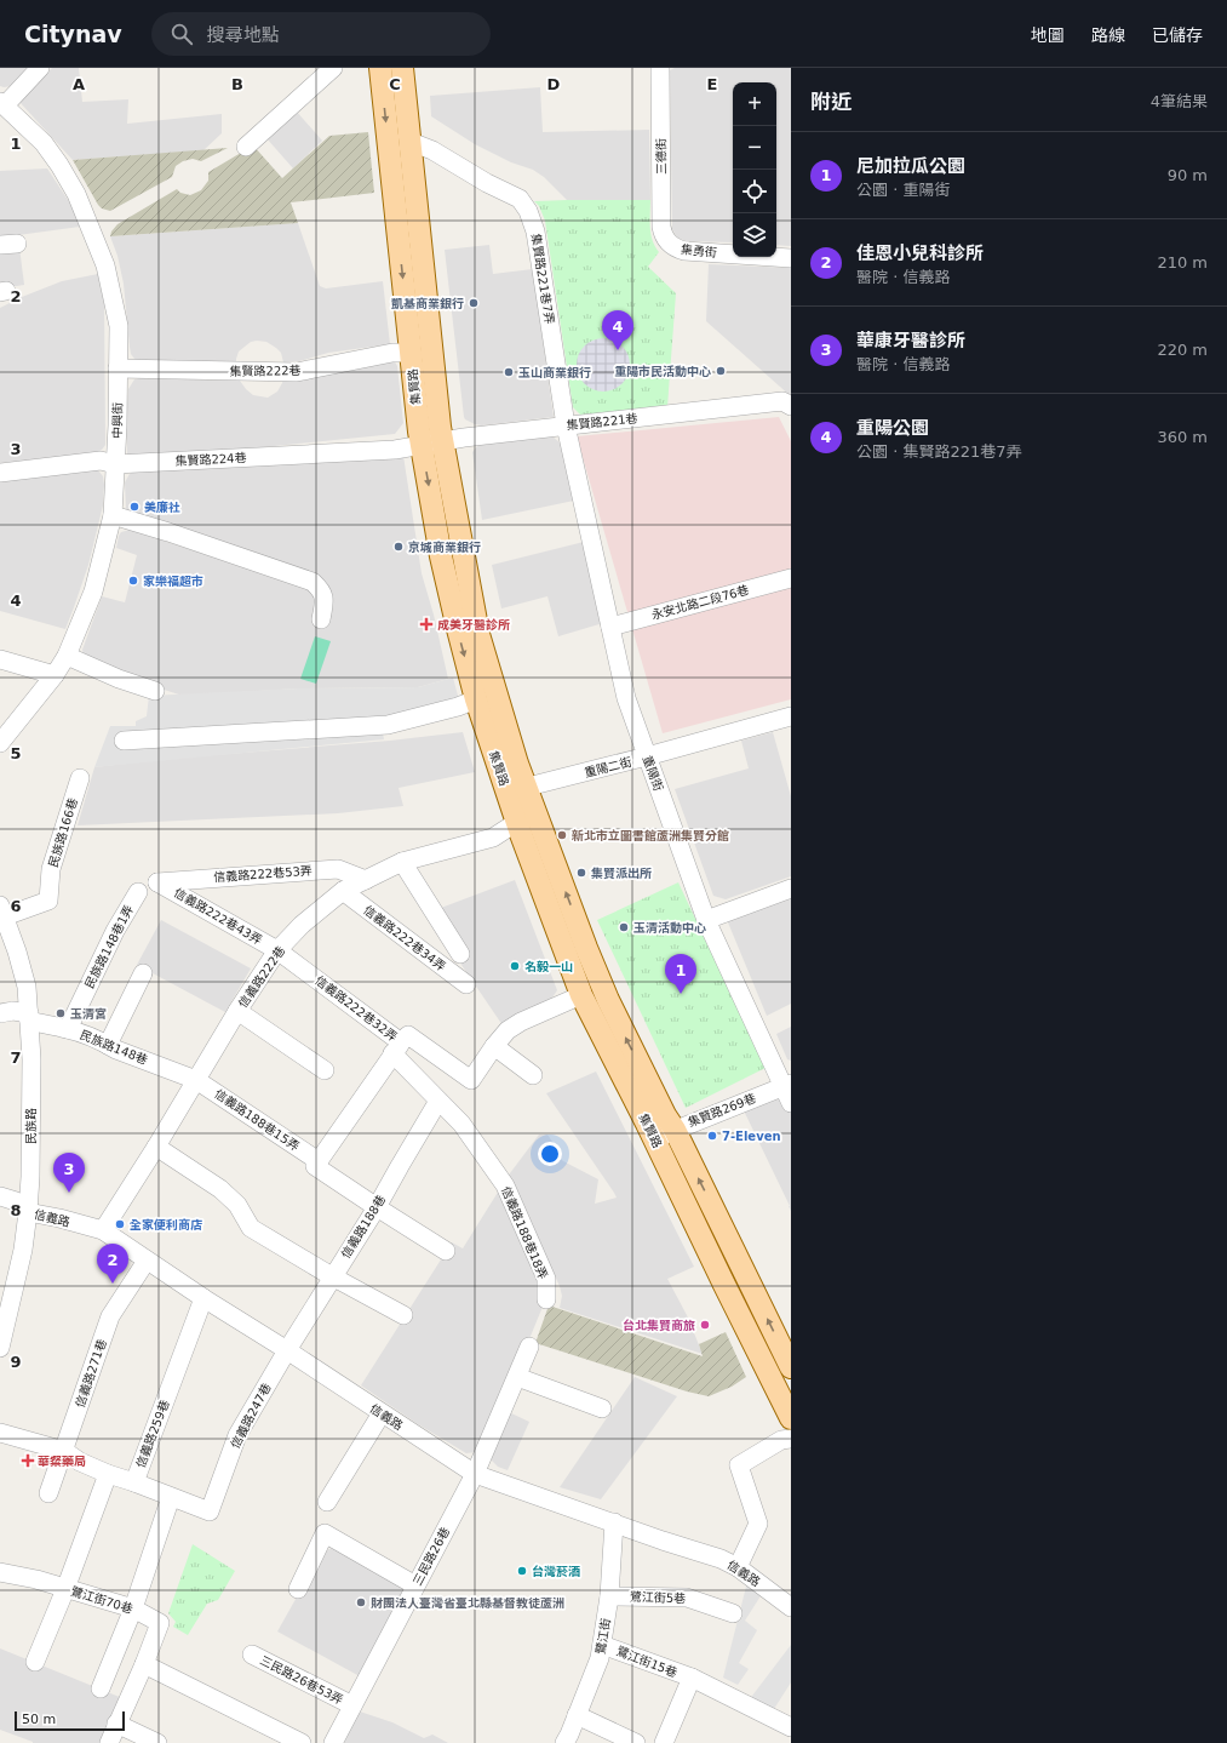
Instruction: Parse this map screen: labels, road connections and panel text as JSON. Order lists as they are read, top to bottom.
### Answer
{
  "streets": {
    "main road": ["集賢路"],
    "street": [
      "三德街",
      "集勇街",
      "集賢路221巷7弄",
      "集賢路222巷",
      "中興街",
      "集賢路221巷",
      "集賢路224巷",
      "永安北路二段76巷",
      "重陽二街",
      "重陽街",
      "民族路166巷",
      "信義路222巷53弄",
      "信義路222巷43弄",
      "信義路222巷34弄",
      "民族路148巷1弄",
      "信義路222巷",
      "信義路222巷32弄",
      "民族路148巷",
      "集賢路269巷",
      "信義路188巷15弄",
      "民族路",
      "信義路",
      "信義路188巷",
      "信義路188巷18弄",
      "信義路271巷",
      "信義路247巷",
      "信義路259巷",
      "三民路26巷",
      "鷺江街5巷",
      "鷺江街70巷",
      "鷺江街",
      "鷺江街15巷",
      "三民路26巷53弄"
    ]
  },
  "crossings": [
    ["三德街", "集勇街"],
    ["集賢路221巷7弄", "集賢路"],
    ["集賢路221巷7弄", "集賢路221巷"],
    ["集賢路221巷7弄", "重陽街"],
    ["集賢路222巷", "集賢路"],
    ["集賢路222巷", "中興街"],
    ["集賢路", "集賢路221巷"],
    ["集賢路", "集賢路224巷"],
    ["集賢路", "重陽二街"],
    ["集賢路", "信義路222巷"],
    ["集賢路", "集賢路269巷"],
    ["中興街", "集賢路224巷"],
    ["集賢路221巷", "集賢路224巷"],
    ["集賢路221巷", "重陽街"],
    ["永安北路二段76巷", "重陽街"],
    ["重陽二街", "重陽街"],
    ["重陽街", "集賢路269巷"],
    ["民族路166巷", "民族路"],
    ["信義路222巷53弄", "信義路222巷43弄"],
    ["信義路222巷53弄", "信義路222巷"],
    ["信義路222巷43弄", "信義路222巷"],
    ["信義路222巷43弄", "信義路222巷32弄"],
    ["信義路222巷34弄", "信義路222巷"],
    ["民族路148巷1弄", "民族路148巷"],
    ["信義路222巷", "信義路222巷32弄"],
    ["信義路222巷", "民族路148巷"],
    ["信義路222巷", "信義路188巷15弄"],
    ["信義路222巷", "信義路"],
    ["信義路222巷32弄", "信義路188巷18弄"],
    ["民族路148巷", "信義路188巷15弄"],
    ["民族路148巷", "民族路"],
    ["信義路188巷15弄", "信義路188巷"],
    ["民族路", "信義路"],
    ["信義路", "信義路188巷"],
    ["信義路", "信義路271巷"],
    ["信義路", "信義路247巷"],
    ["信義路", "信義路259巷"],
    ["信義路", "三民路26巷"],
    ["信義路", "鷺江街"],
    ["信義路188巷", "信義路188巷18弄"],
    ["信義路188巷", "信義路247巷"],
    ["信義路271巷", "信義路259巷"],
    ["三民路26巷", "三民路26巷53弄"],
    ["鷺江街5巷", "鷺江街"],
    ["鷺江街", "鷺江街15巷"]
  ],
  "places": {
    "other": [
      "凱基商業銀行",
      "重陽市民活動中心",
      "玉山商業銀行",
      "美廉社",
      "京城商業銀行",
      "家樂福超市",
      "新北市立圖書館蘆洲集賢分館",
      "集賢派出所",
      "玉清活動中心",
      "名毅一山",
      "玉清宮",
      "7-Eleven",
      "全家便利商店",
      "台北集賢商旅",
      "台灣菸酒",
      "財團法人臺灣省臺北縣基督教徒蘆洲"
    ],
    "health": ["成美牙醫診所", "華粲藥局"]
  },
  "scale_bar": "50 m",
  "page": {
    "header": "Citynav",
    "search": "搜尋地點",
    "nav": ["地圖", "路線", "已儲存"],
    "heading": ["附近", "4筆結果"],
    "map_buttons": ["+", "−"],
    "list": [
      {
        "mark": "1",
        "name": "尼加拉瓜公園",
        "note": "公園 · 重陽街",
        "value": "90 m"
      },
      {
        "mark": "2",
        "name": "佳恩小兒科診所",
        "note": "醫院 · 信義路",
        "value": "210 m"
      },
      {
        "mark": "3",
        "name": "華康牙醫診所",
        "note": "醫院 · 信義路",
        "value": "220 m"
      },
      {
        "mark": "4",
        "name": "重陽公園",
        "note": "公園 · 集賢路221巷7弄",
        "value": "360 m"
      }
    ],
    "pins": [
      "4",
      "1",
      "3",
      "2"
    ],
    "scale": "50 m"
  },
  "grid": {
    "columns": [
      "A",
      "B",
      "C",
      "D",
      "E"
    ],
    "rows": [
      "1",
      "2",
      "3",
      "4",
      "5",
      "6",
      "7",
      "8",
      "9"
    ]
  }
}
